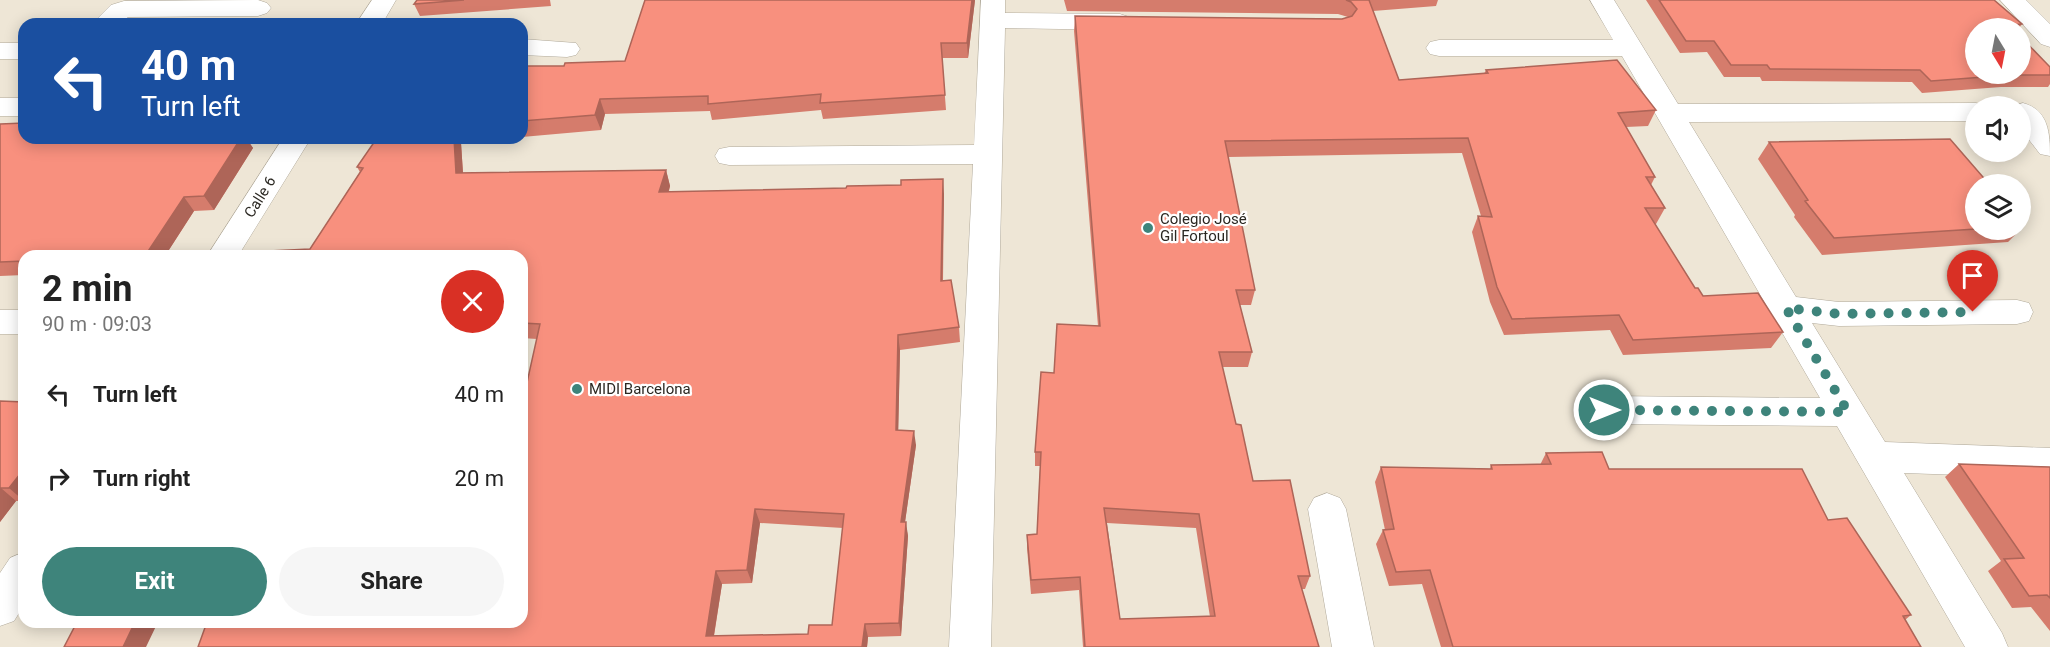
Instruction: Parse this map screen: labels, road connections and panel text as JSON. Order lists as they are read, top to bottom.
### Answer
{
  "streets": {
    "street": ["Calle 6"]
  },
  "places": ["Colegio José Gil Fortoul", "MIDI Barcelona"],
  "north": "bottom",
  "page": {
    "turn": ["40 m", "Turn left"],
    "heading": ["2 min", "90 m · 09:03"],
    "list": [
      {
        "name": "Turn left",
        "value": "40 m"
      },
      {
        "name": "Turn right",
        "value": "20 m"
      }
    ],
    "buttons": ["Exit", "Share"]
  }
}
